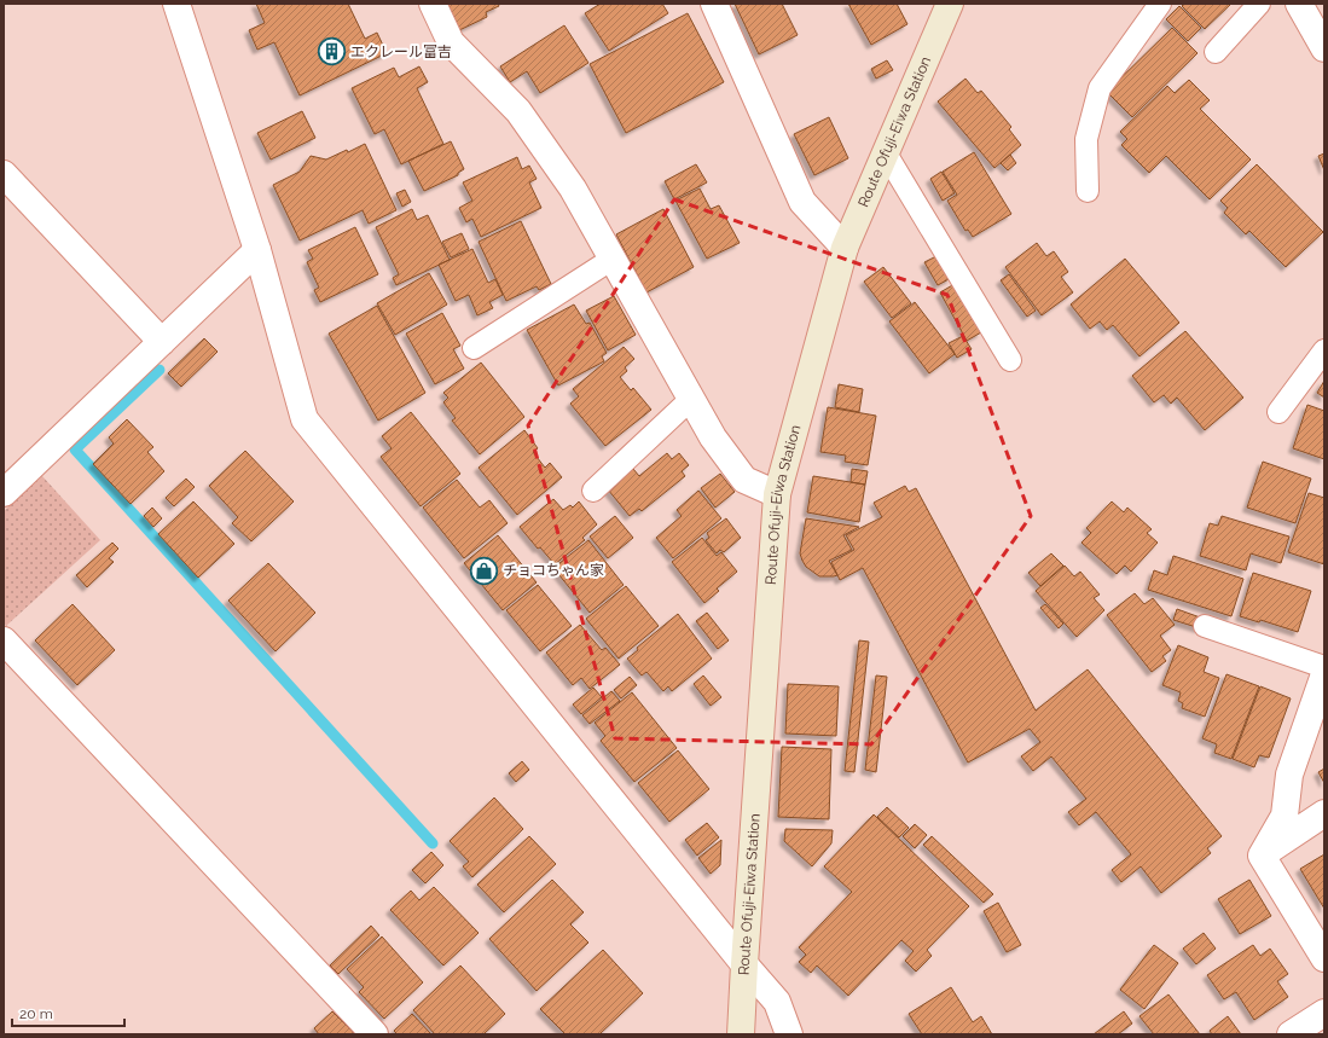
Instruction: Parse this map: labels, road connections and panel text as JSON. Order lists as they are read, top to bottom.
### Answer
{
  "streets": {
    "main road": ["Route Ofuji-Eiwa Station"]
  },
  "places": {
    "building": ["エクレール富吉"],
    "shop": ["チョコちゃん家"]
  },
  "scale_bar": "20 m"
}
